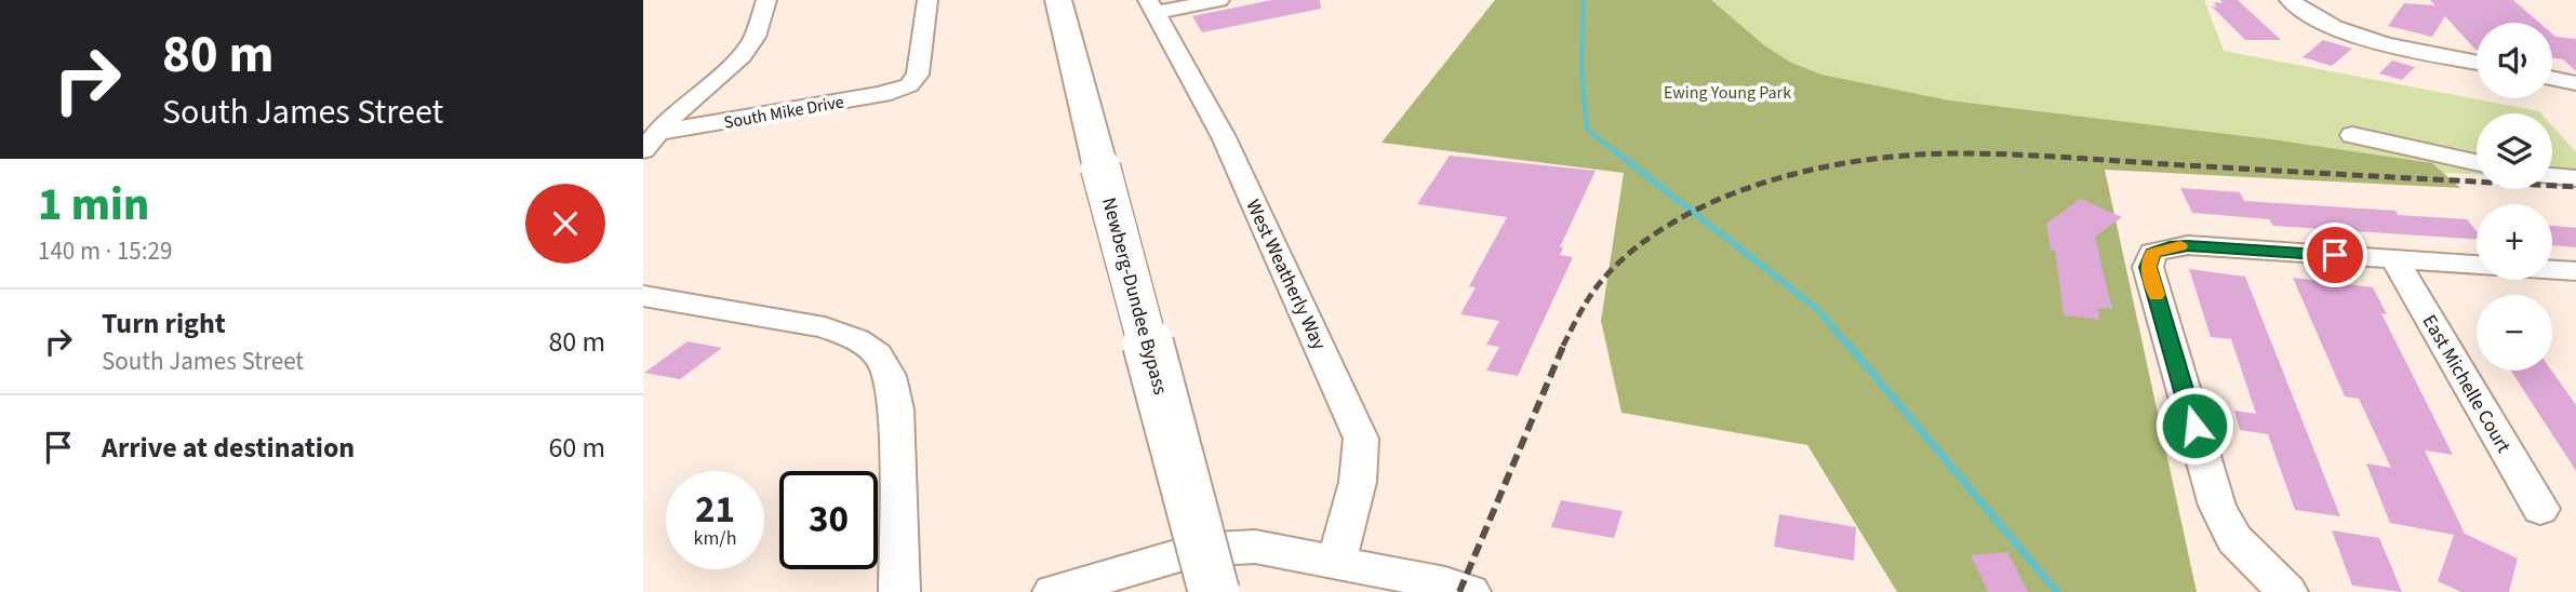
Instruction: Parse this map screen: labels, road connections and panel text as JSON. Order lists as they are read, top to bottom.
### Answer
{
  "streets": {
    "highway": ["Newberg-Dundee Bypass"],
    "street": ["South Mike Drive", "West Weatherly Way", "East Michelle Court"]
  },
  "parks": ["Ewing Young Park"],
  "page": {
    "turn": ["80 m", "South James Street"],
    "map_buttons": ["+", "−"],
    "heading": ["1 min", "140 m · 15:29"],
    "list": [
      {
        "name": "Turn right",
        "note": "South James Street",
        "value": "80 m"
      },
      {
        "name": "Arrive at destination",
        "value": "60 m"
      }
    ],
    "speed": "21 km/h",
    "limit": "30"
  }
}
